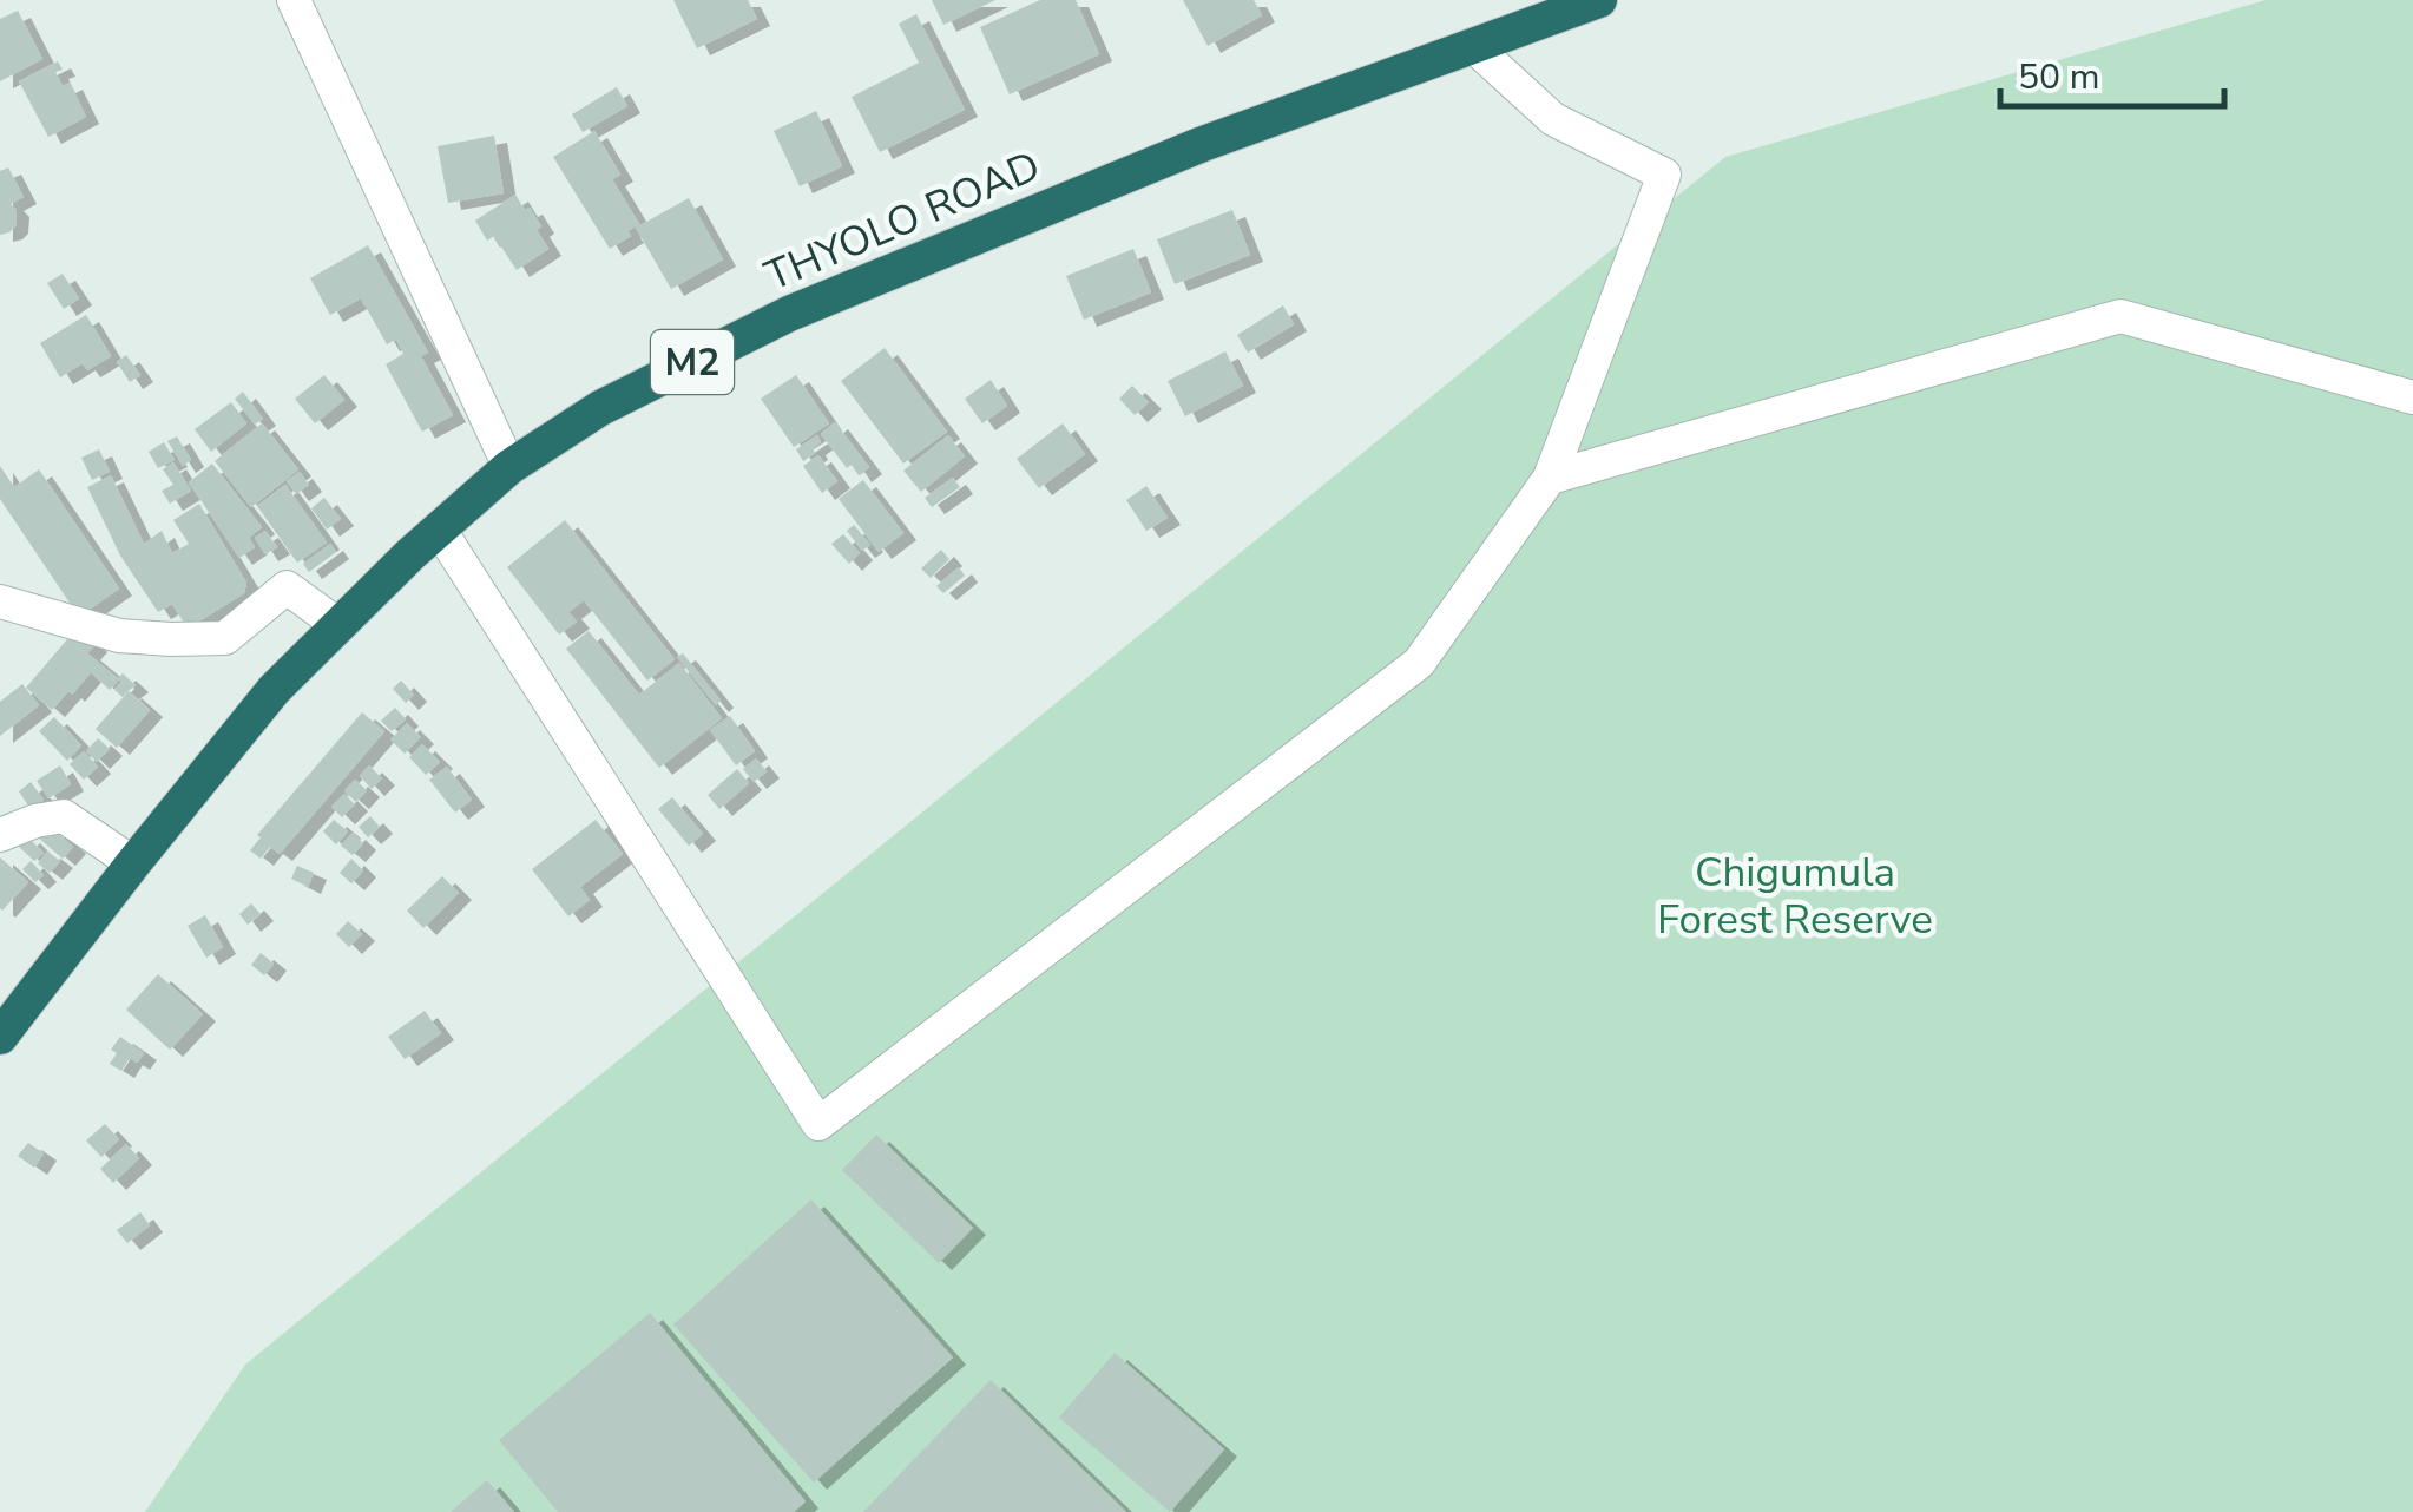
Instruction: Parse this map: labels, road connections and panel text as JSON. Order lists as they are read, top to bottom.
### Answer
{
  "streets": {
    "highway": ["THYOLO ROAD", "M2"]
  },
  "parks": ["Chigumula Forest Reserve"],
  "scale_bar": "50 m"
}
